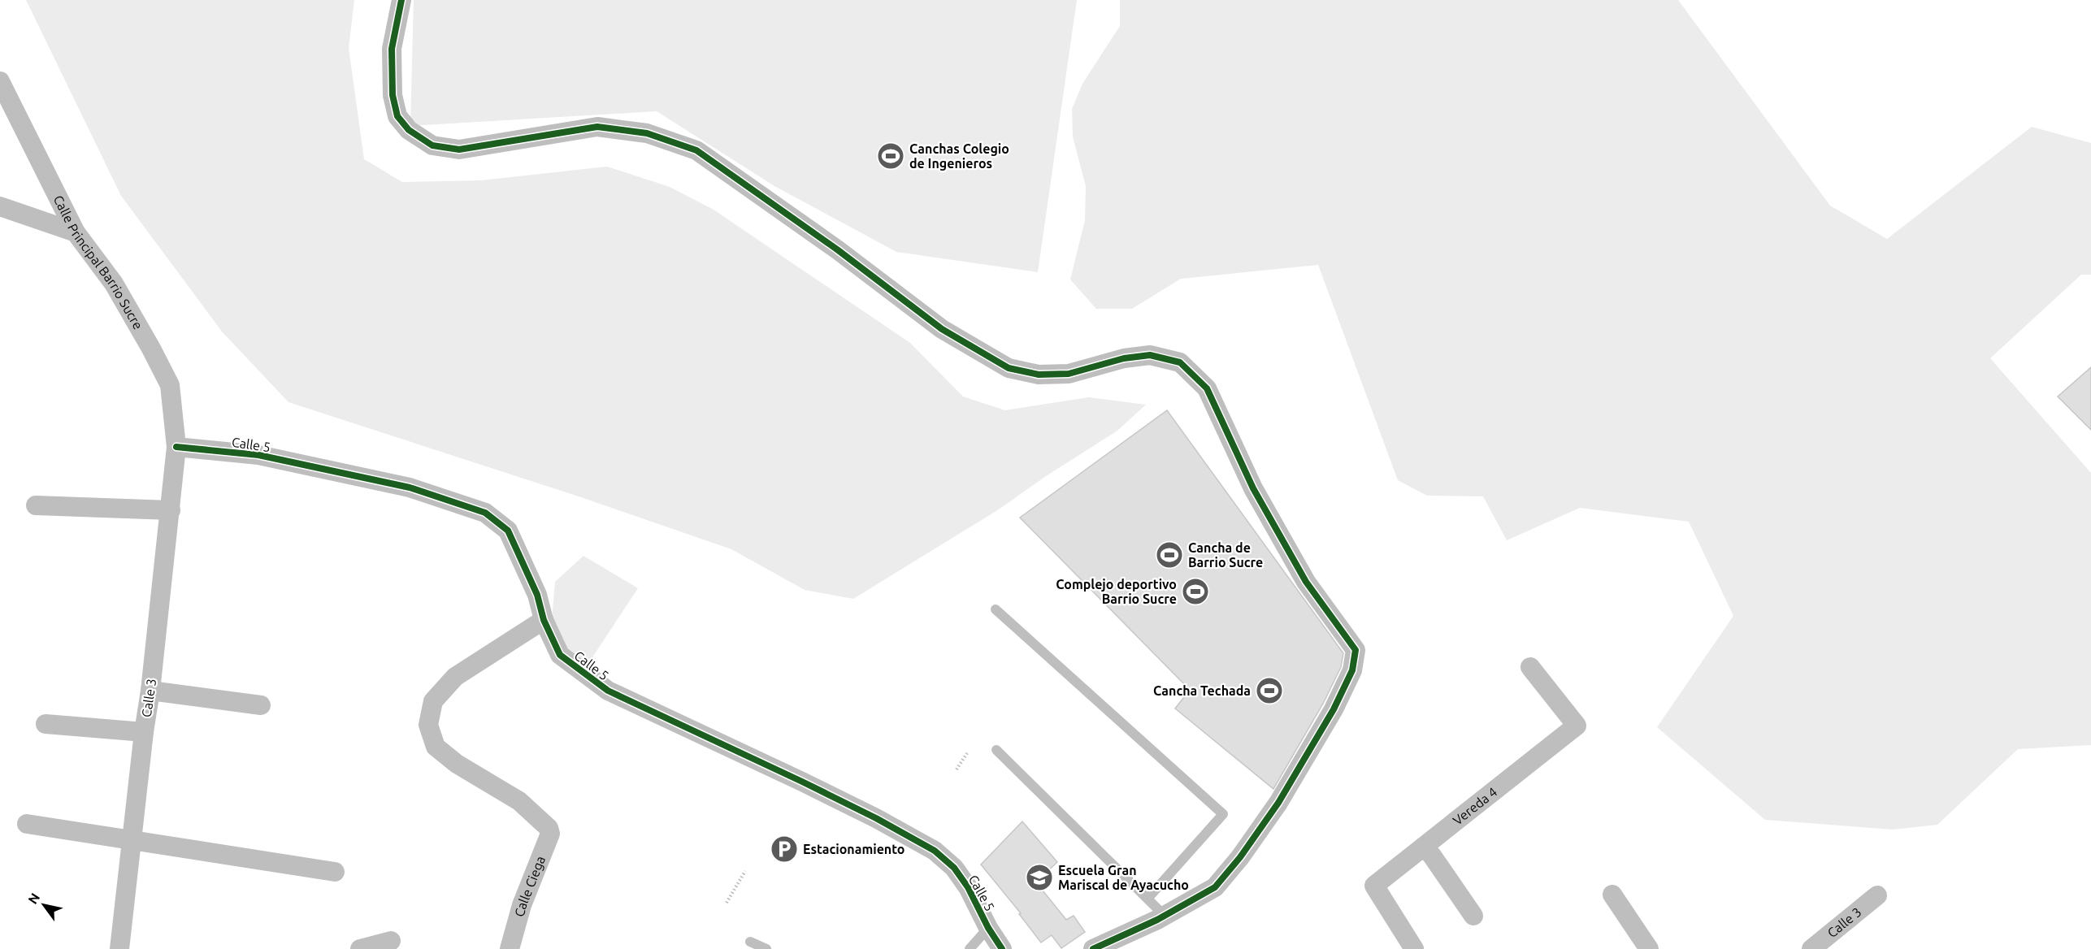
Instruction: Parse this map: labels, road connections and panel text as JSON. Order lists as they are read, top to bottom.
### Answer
{
  "streets": {
    "street": [
      "Calle Principal Barrio Sucre",
      "Calle 5",
      "Calle 3",
      "Vereda 4",
      "Calle Ciega"
    ]
  },
  "crossings": [
    ["Calle Principal Barrio Sucre", "Calle 5"],
    ["Calle Principal Barrio Sucre", "Calle 3"],
    ["Calle 5", "Calle 3"],
    ["Calle 5", "Calle Ciega"]
  ],
  "places": {
    "sports": [
      "Canchas Colegio de Ingenieros",
      "Cancha de Barrio Sucre",
      "Complejo deportivo Barrio Sucre",
      "Cancha Techada"
    ],
    "parking": ["Estacionamiento"],
    "school or university": ["Escuela Gran Mariscal de Ayacucho"]
  },
  "north": "top left"
}
